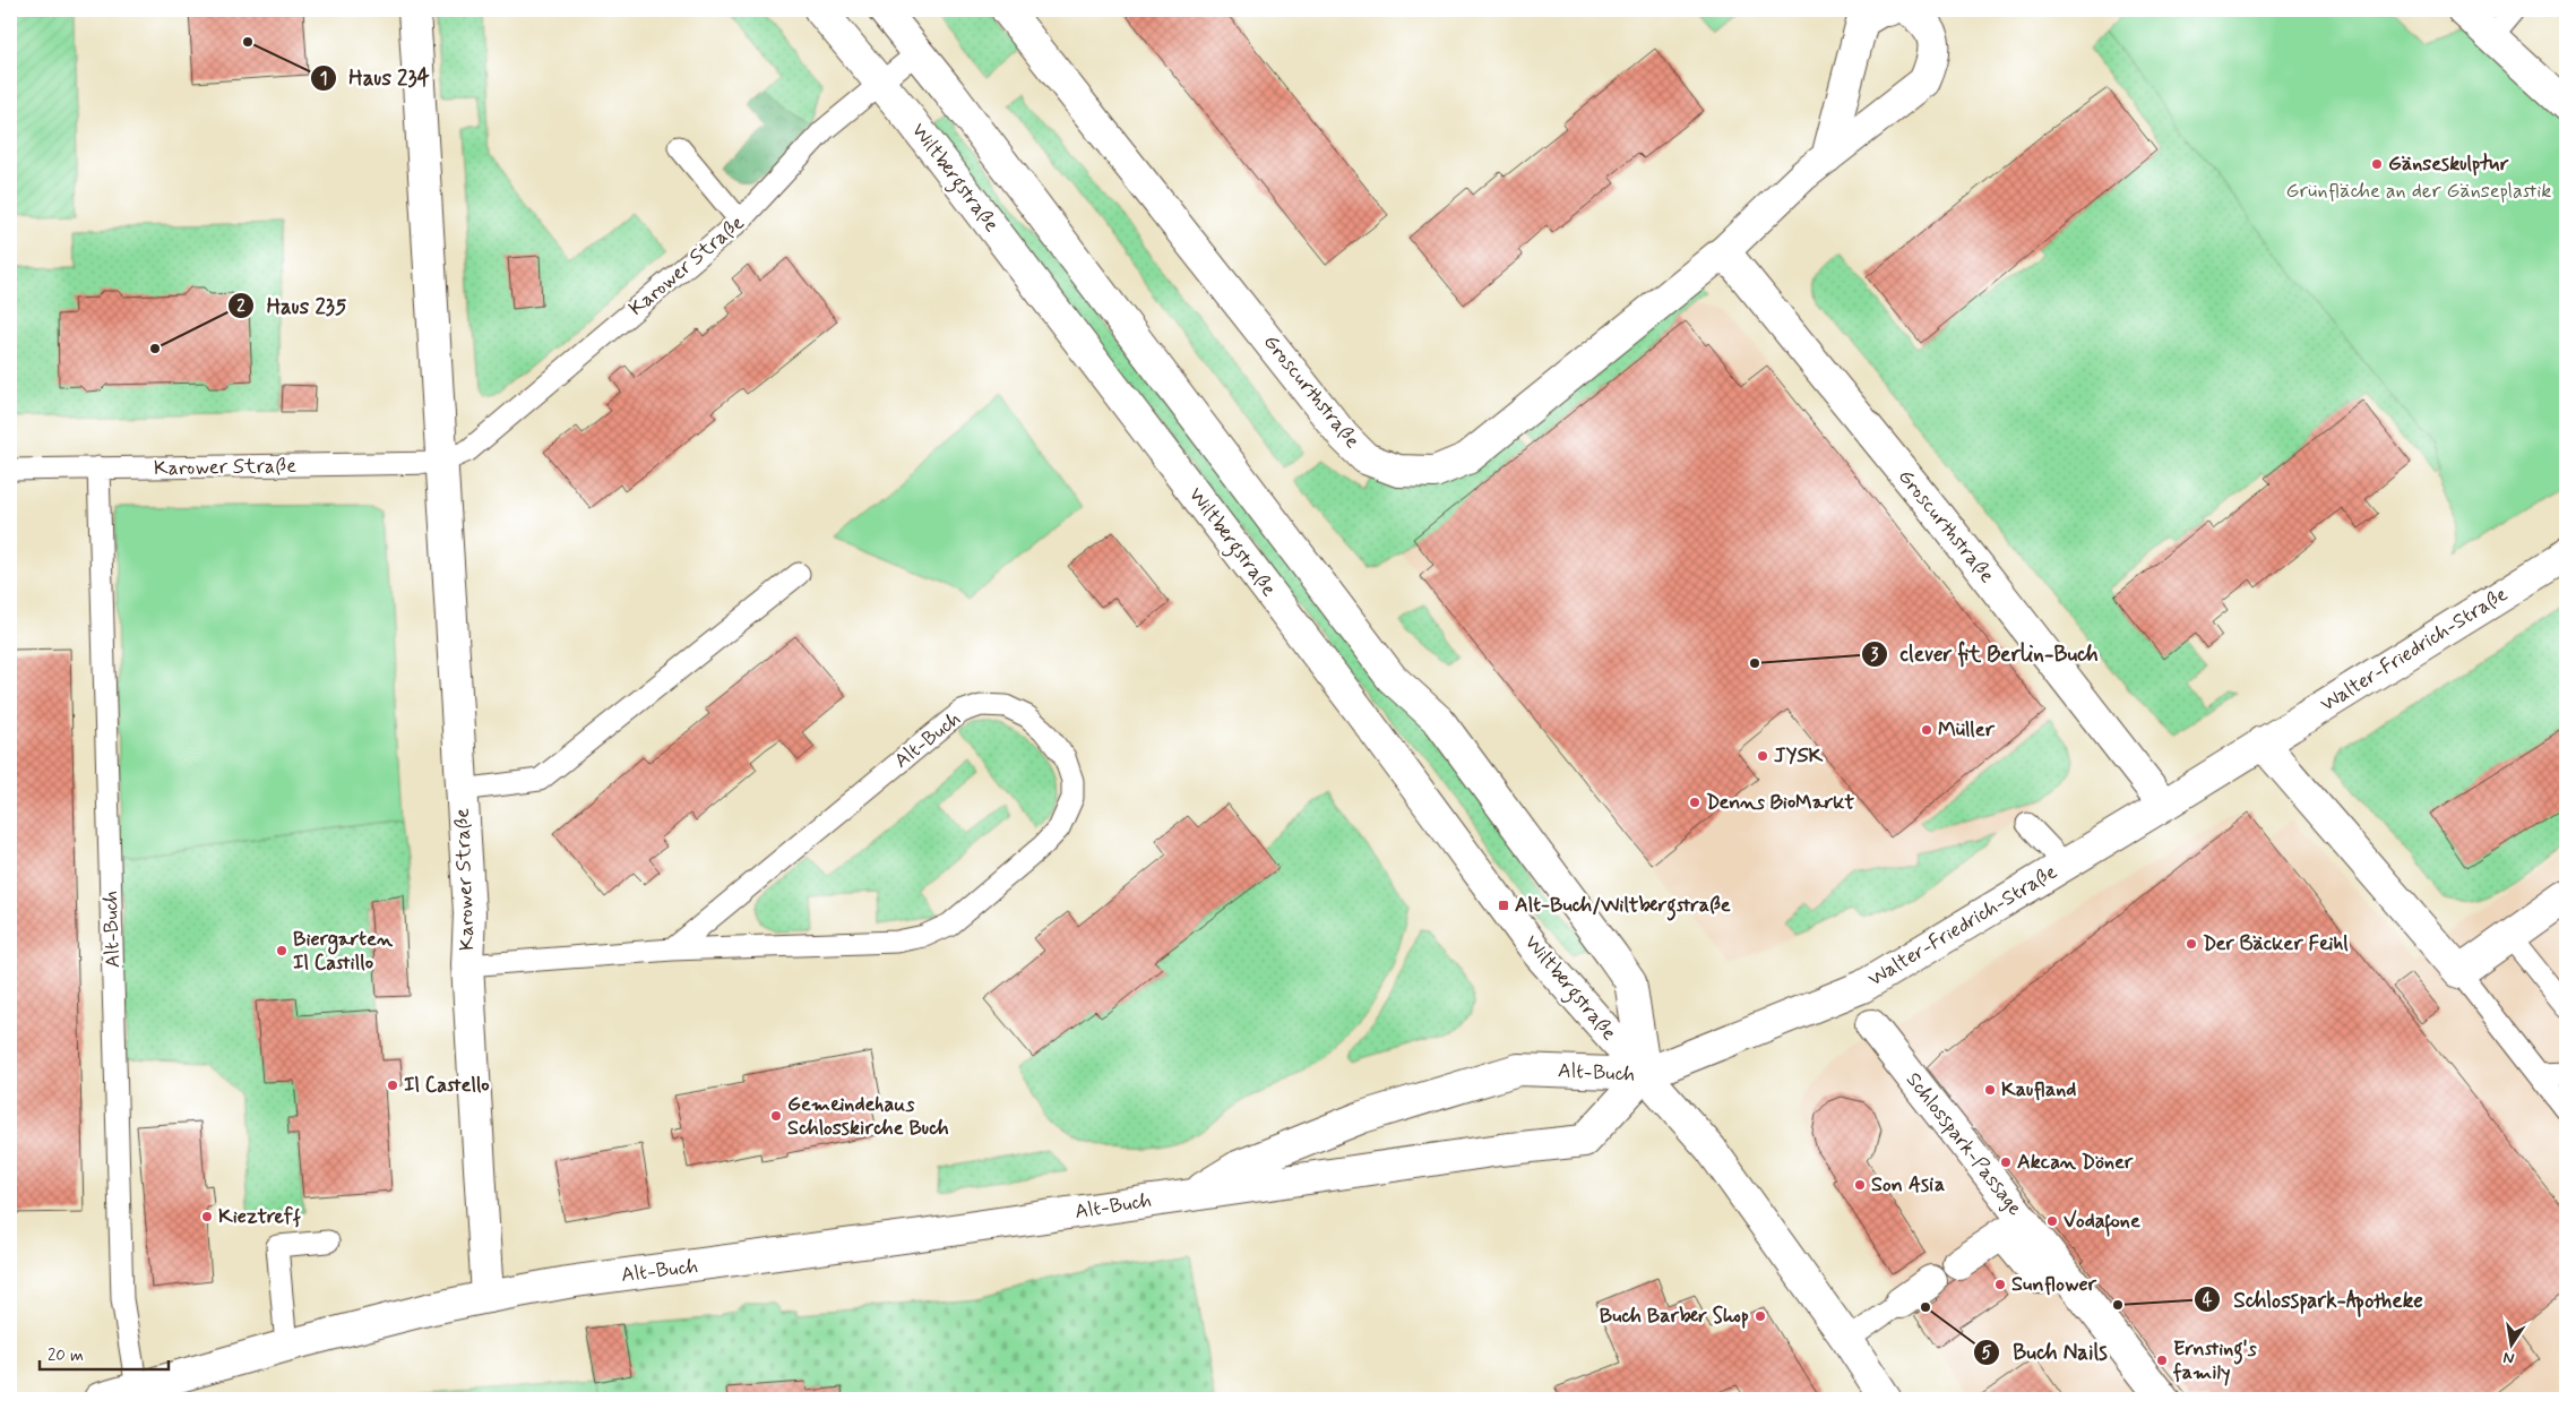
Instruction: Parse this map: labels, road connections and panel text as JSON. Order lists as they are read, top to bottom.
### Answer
{
  "streets": {
    "street": [
      "Wiltbergstraße",
      "Karower Straße",
      "Groscurthstraße",
      "Walter-Friedrich-Straße",
      "Alt-Buch",
      "Schlosspark-Passage"
    ]
  },
  "crossings": [
    ["Wiltbergstraße", "Karower Straße"],
    ["Wiltbergstraße", "Walter-Friedrich-Straße"],
    ["Wiltbergstraße", "Alt-Buch"],
    ["Karower Straße", "Alt-Buch"],
    ["Groscurthstraße", "Walter-Friedrich-Straße"],
    ["Walter-Friedrich-Straße", "Alt-Buch"]
  ],
  "parks": ["Grünfläche an der Gänseplastik"],
  "places": {
    "other": [
      "Haus 234",
      "Gänseskulptur",
      "Haus 235",
      "clever fit Berlin-Buch",
      "Müller",
      "JYSK",
      "Denns BioMarkt",
      "Der Bäcker Feihl",
      "Biergarten Il Castillo",
      "Il Castello",
      "Kaufland",
      "Gemeindehaus Schlosskirche Buch",
      "Akcan Döner",
      "Son Asia",
      "Kieztreff",
      "Vodafone",
      "Sunflower",
      "Schlosspark-Apotheke",
      "Buch Nails",
      "Buch Barber Shop",
      "Ernsting's family"
    ],
    "transit": ["Alt-Buch/Wiltbergstraße"]
  },
  "scale_bar": "20 m",
  "north": "bottom"
}
